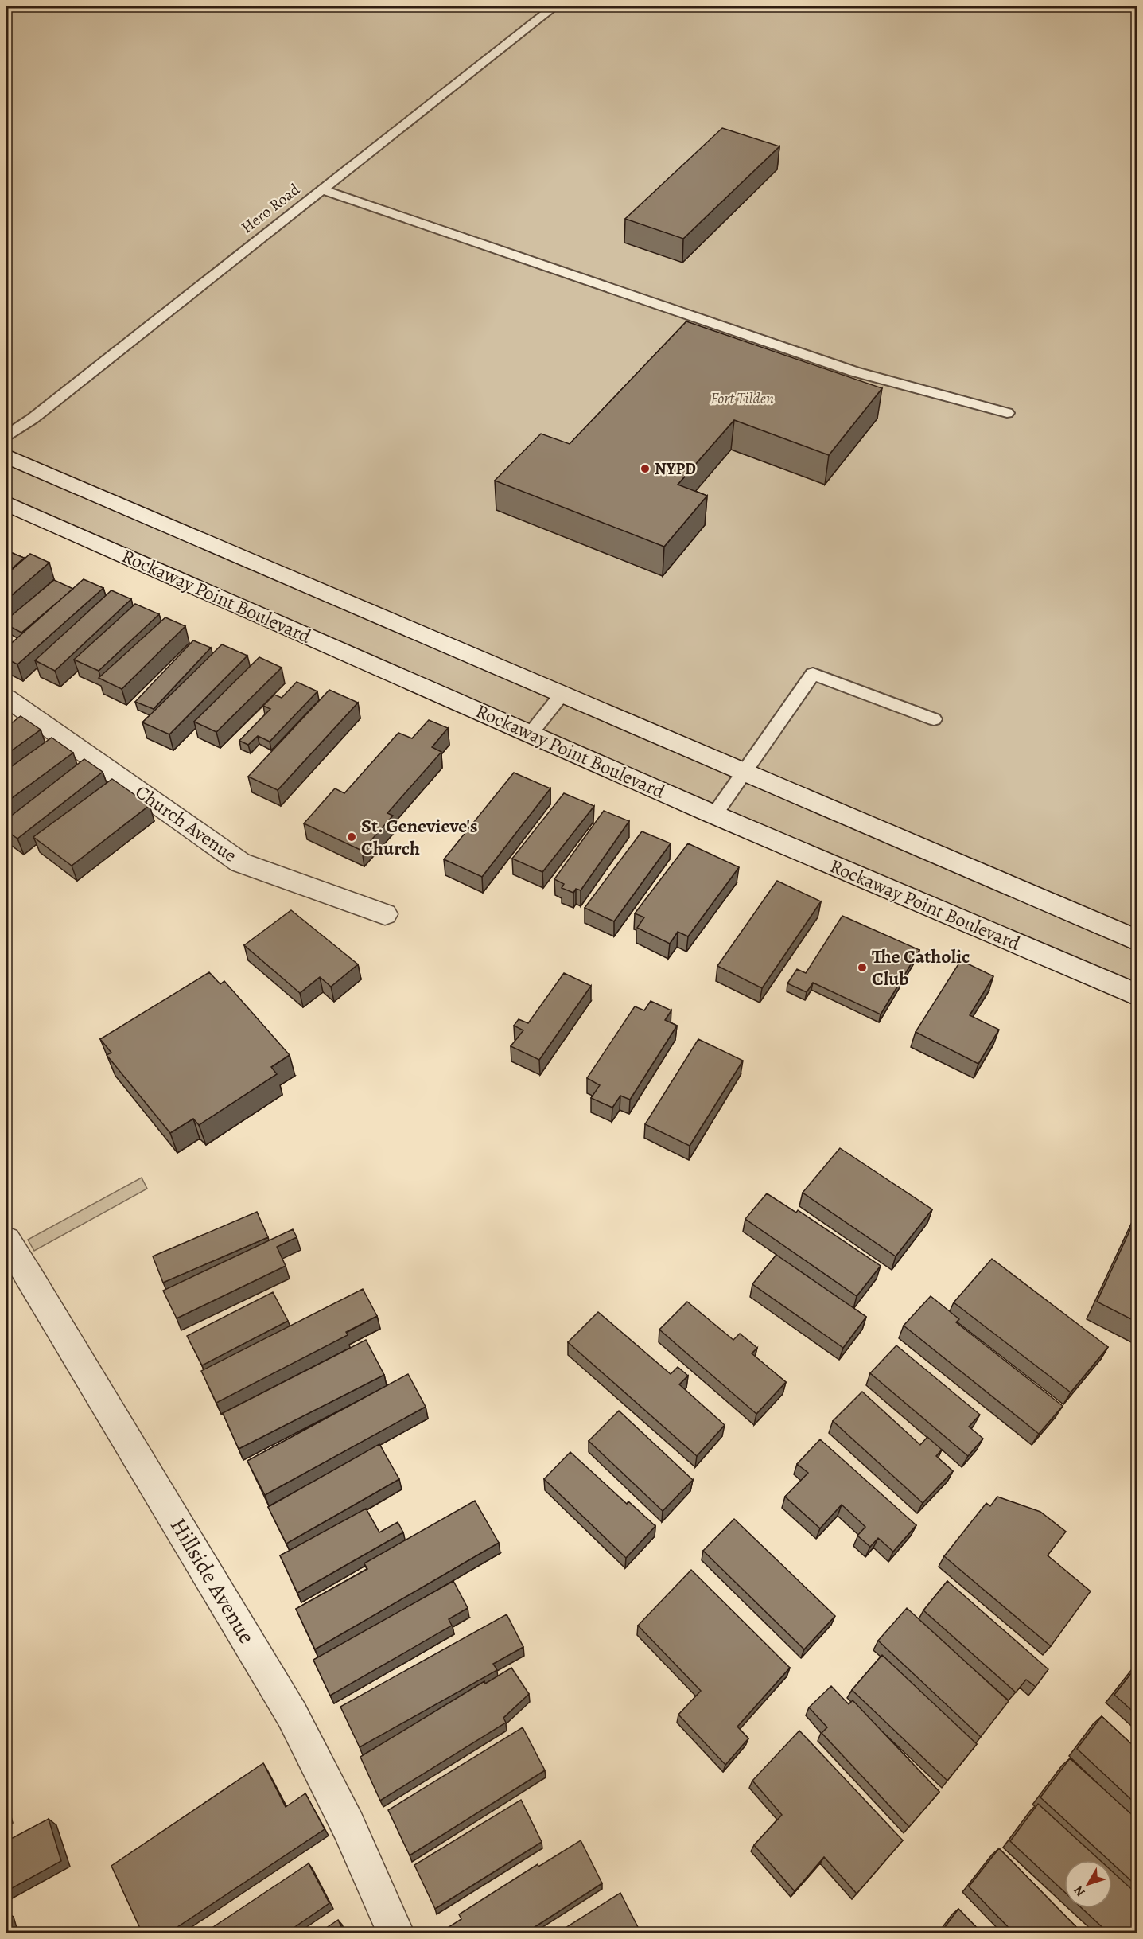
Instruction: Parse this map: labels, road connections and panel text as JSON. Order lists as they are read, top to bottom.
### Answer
{
  "streets": {
    "street": ["Rockaway Point Boulevard", "Church Avenue", "Hillside Avenue"],
    "lane": ["Hero Road"]
  },
  "parks": ["Fort Tilden"],
  "places": ["NYPD", "St. Genevieve's Church", "The Catholic Club"],
  "north": "bottom left"
}
